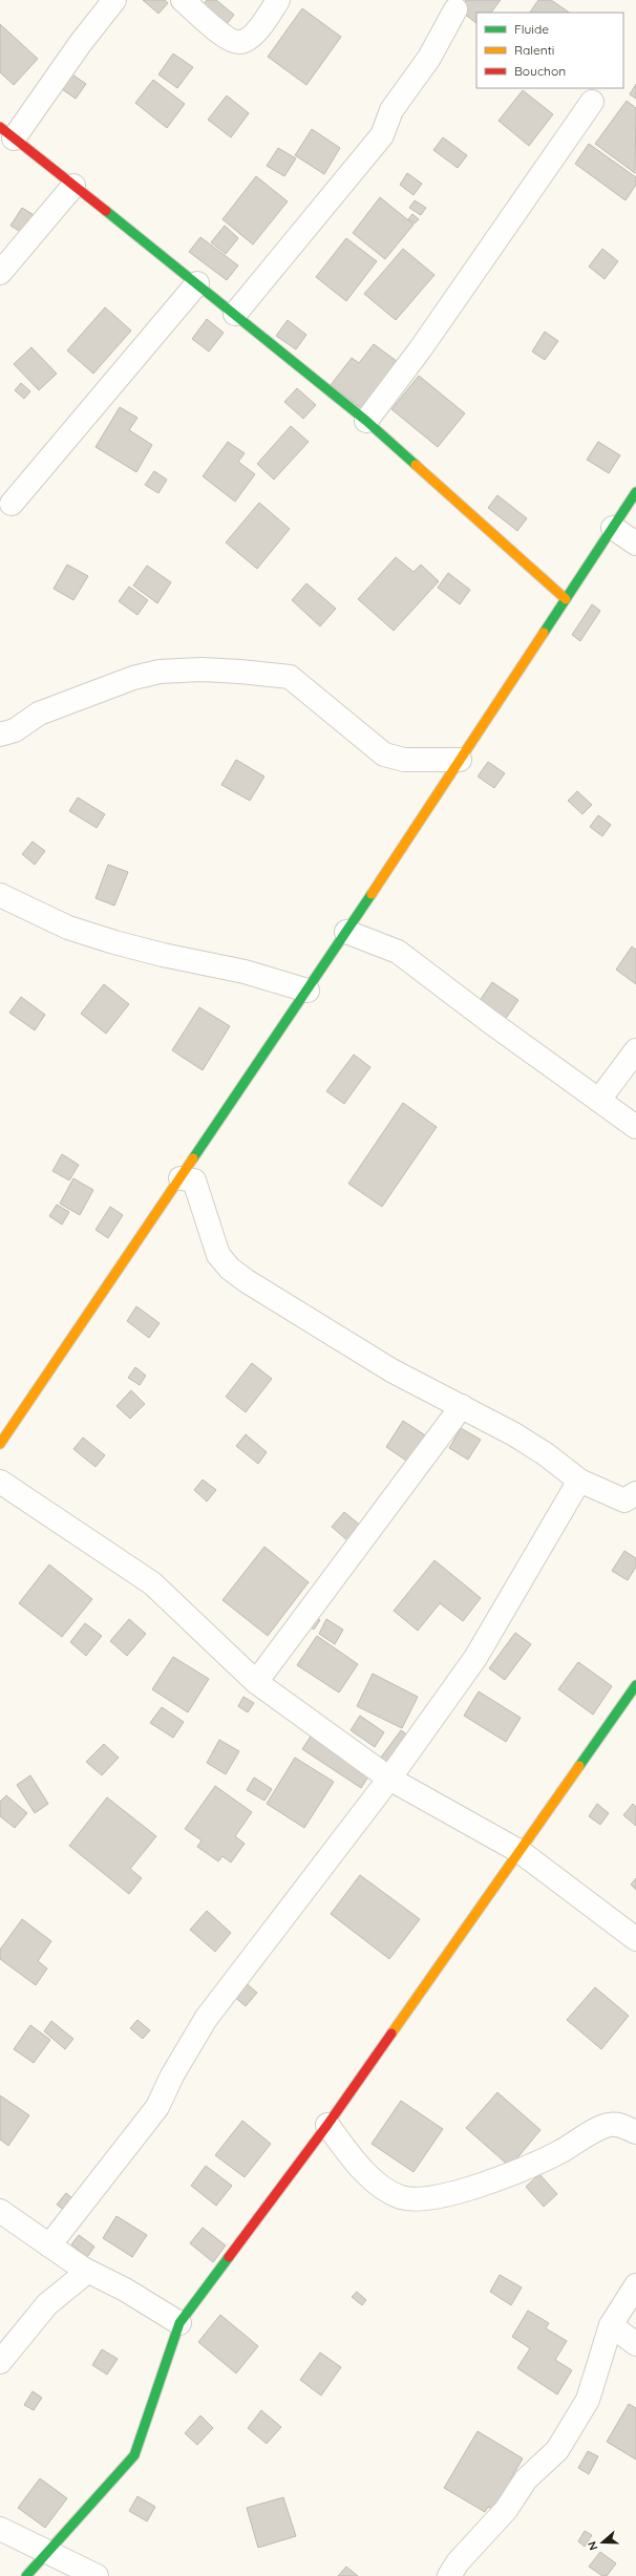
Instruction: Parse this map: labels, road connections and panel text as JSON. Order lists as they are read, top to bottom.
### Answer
{
  "legend": ["Fluide", "Ralenti", "Bouchon"],
  "north": "left"
}
